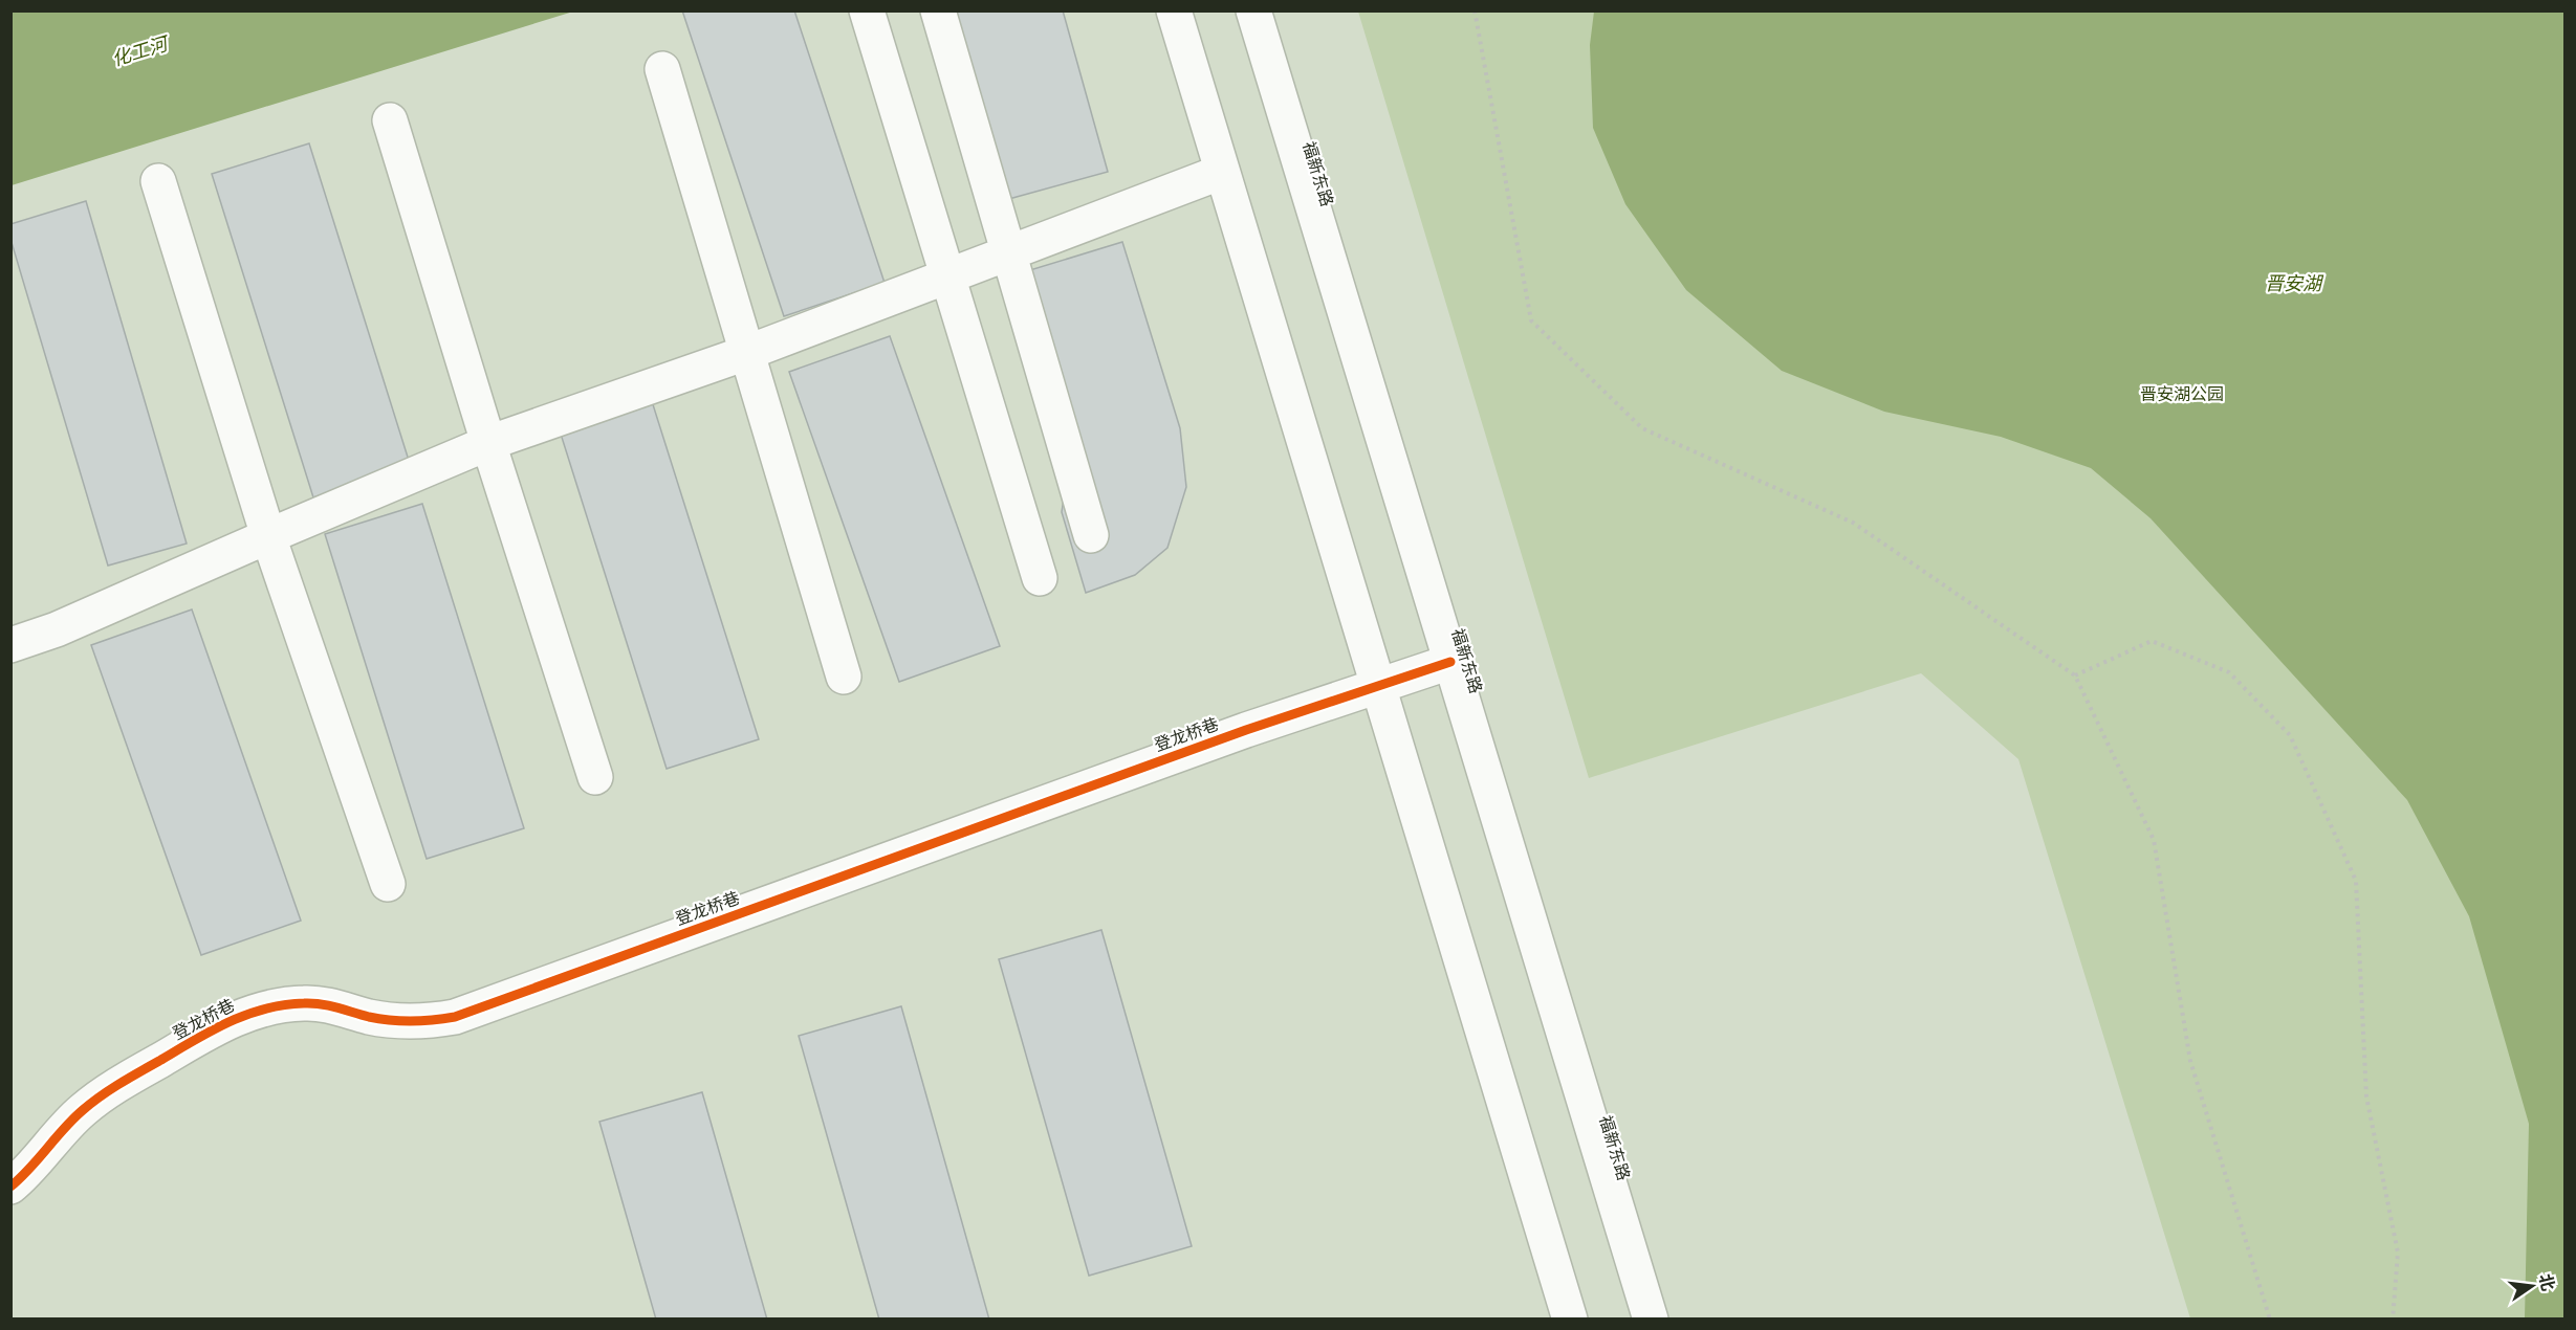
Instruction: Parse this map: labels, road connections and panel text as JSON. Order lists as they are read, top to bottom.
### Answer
{
  "streets": {
    "main road": ["福新东路", "登龙桥巷"]
  },
  "crossings": [
    ["福新东路", "登龙桥巷"]
  ],
  "water": ["化工河", "晋安湖"],
  "parks": ["晋安湖公园"],
  "north": "right"
}
